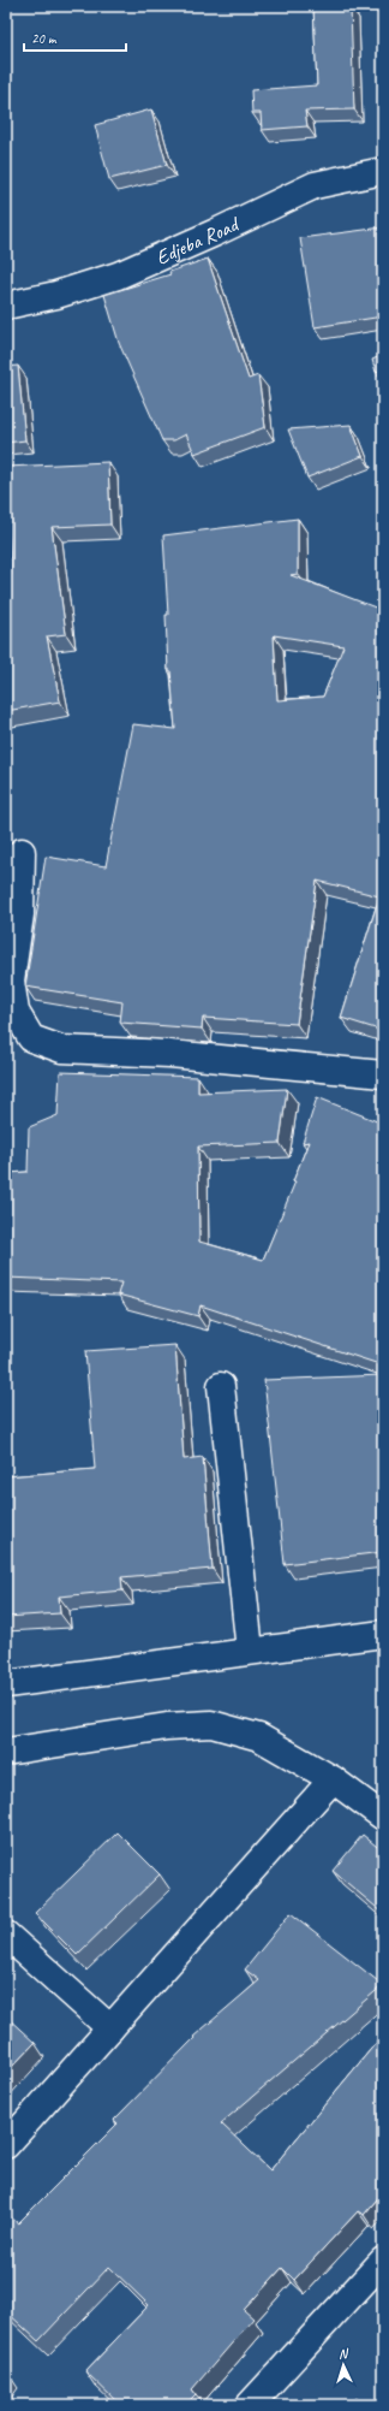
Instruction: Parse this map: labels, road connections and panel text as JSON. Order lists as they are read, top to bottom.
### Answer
{
  "streets": {
    "street": ["Edjeba Road"]
  },
  "scale_bar": "20 m",
  "north": "top"
}
